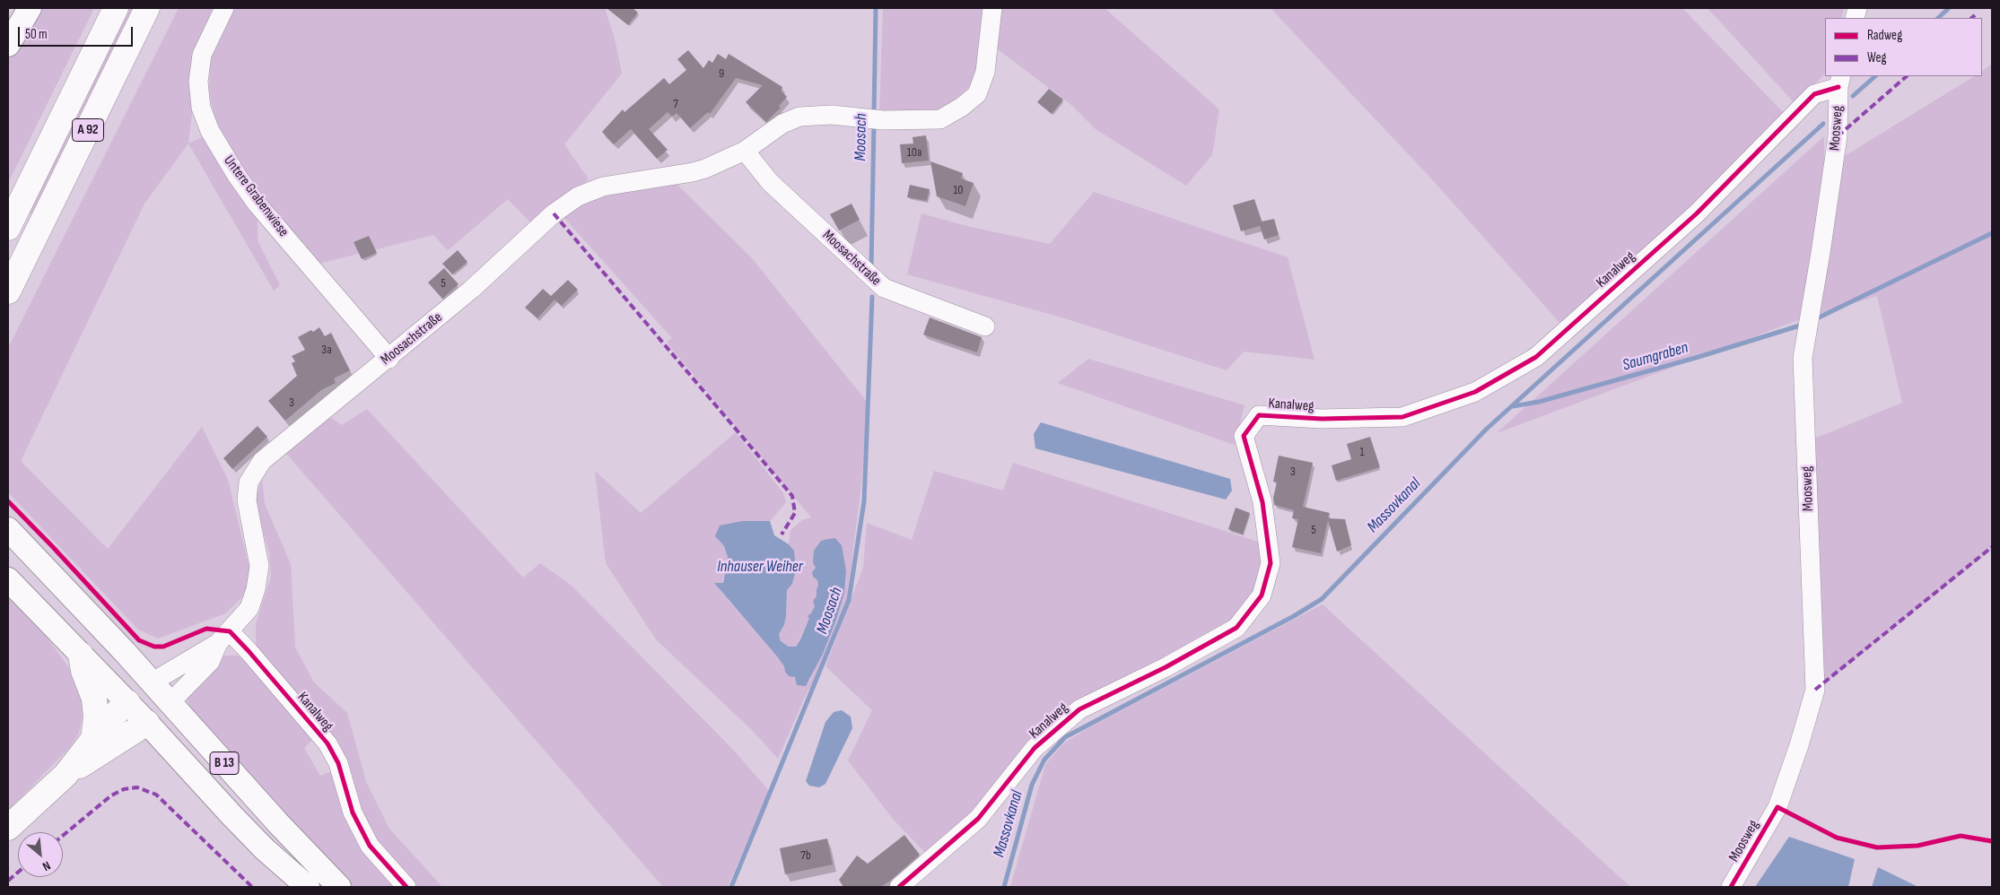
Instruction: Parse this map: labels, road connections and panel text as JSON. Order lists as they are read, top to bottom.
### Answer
{
  "streets": {
    "highway": ["A 92"],
    "main road": ["B 13"],
    "street": [
      "Moosweg",
      "Untere Grabenwiese",
      "Moosachstraße",
      "Kanalweg"
    ]
  },
  "crossings": [
    ["Moosweg", "Kanalweg"],
    ["Untere Grabenwiese", "Moosachstraße"],
    ["Moosachstraße", "Kanalweg"],
    ["Moosachstraße", "B 13"]
  ],
  "water": [
    "Moosach",
    "Saumgraben",
    "Massovkanal",
    "Inhauser Weiher"
  ],
  "house_numbers": [
    "9",
    "7",
    "10a",
    "10",
    "5",
    "3a",
    "3",
    "1",
    "3",
    "5",
    "7b"
  ],
  "legend": ["Radweg", "Weg"],
  "scale_bar": "50 m",
  "north": "bottom right"
}
